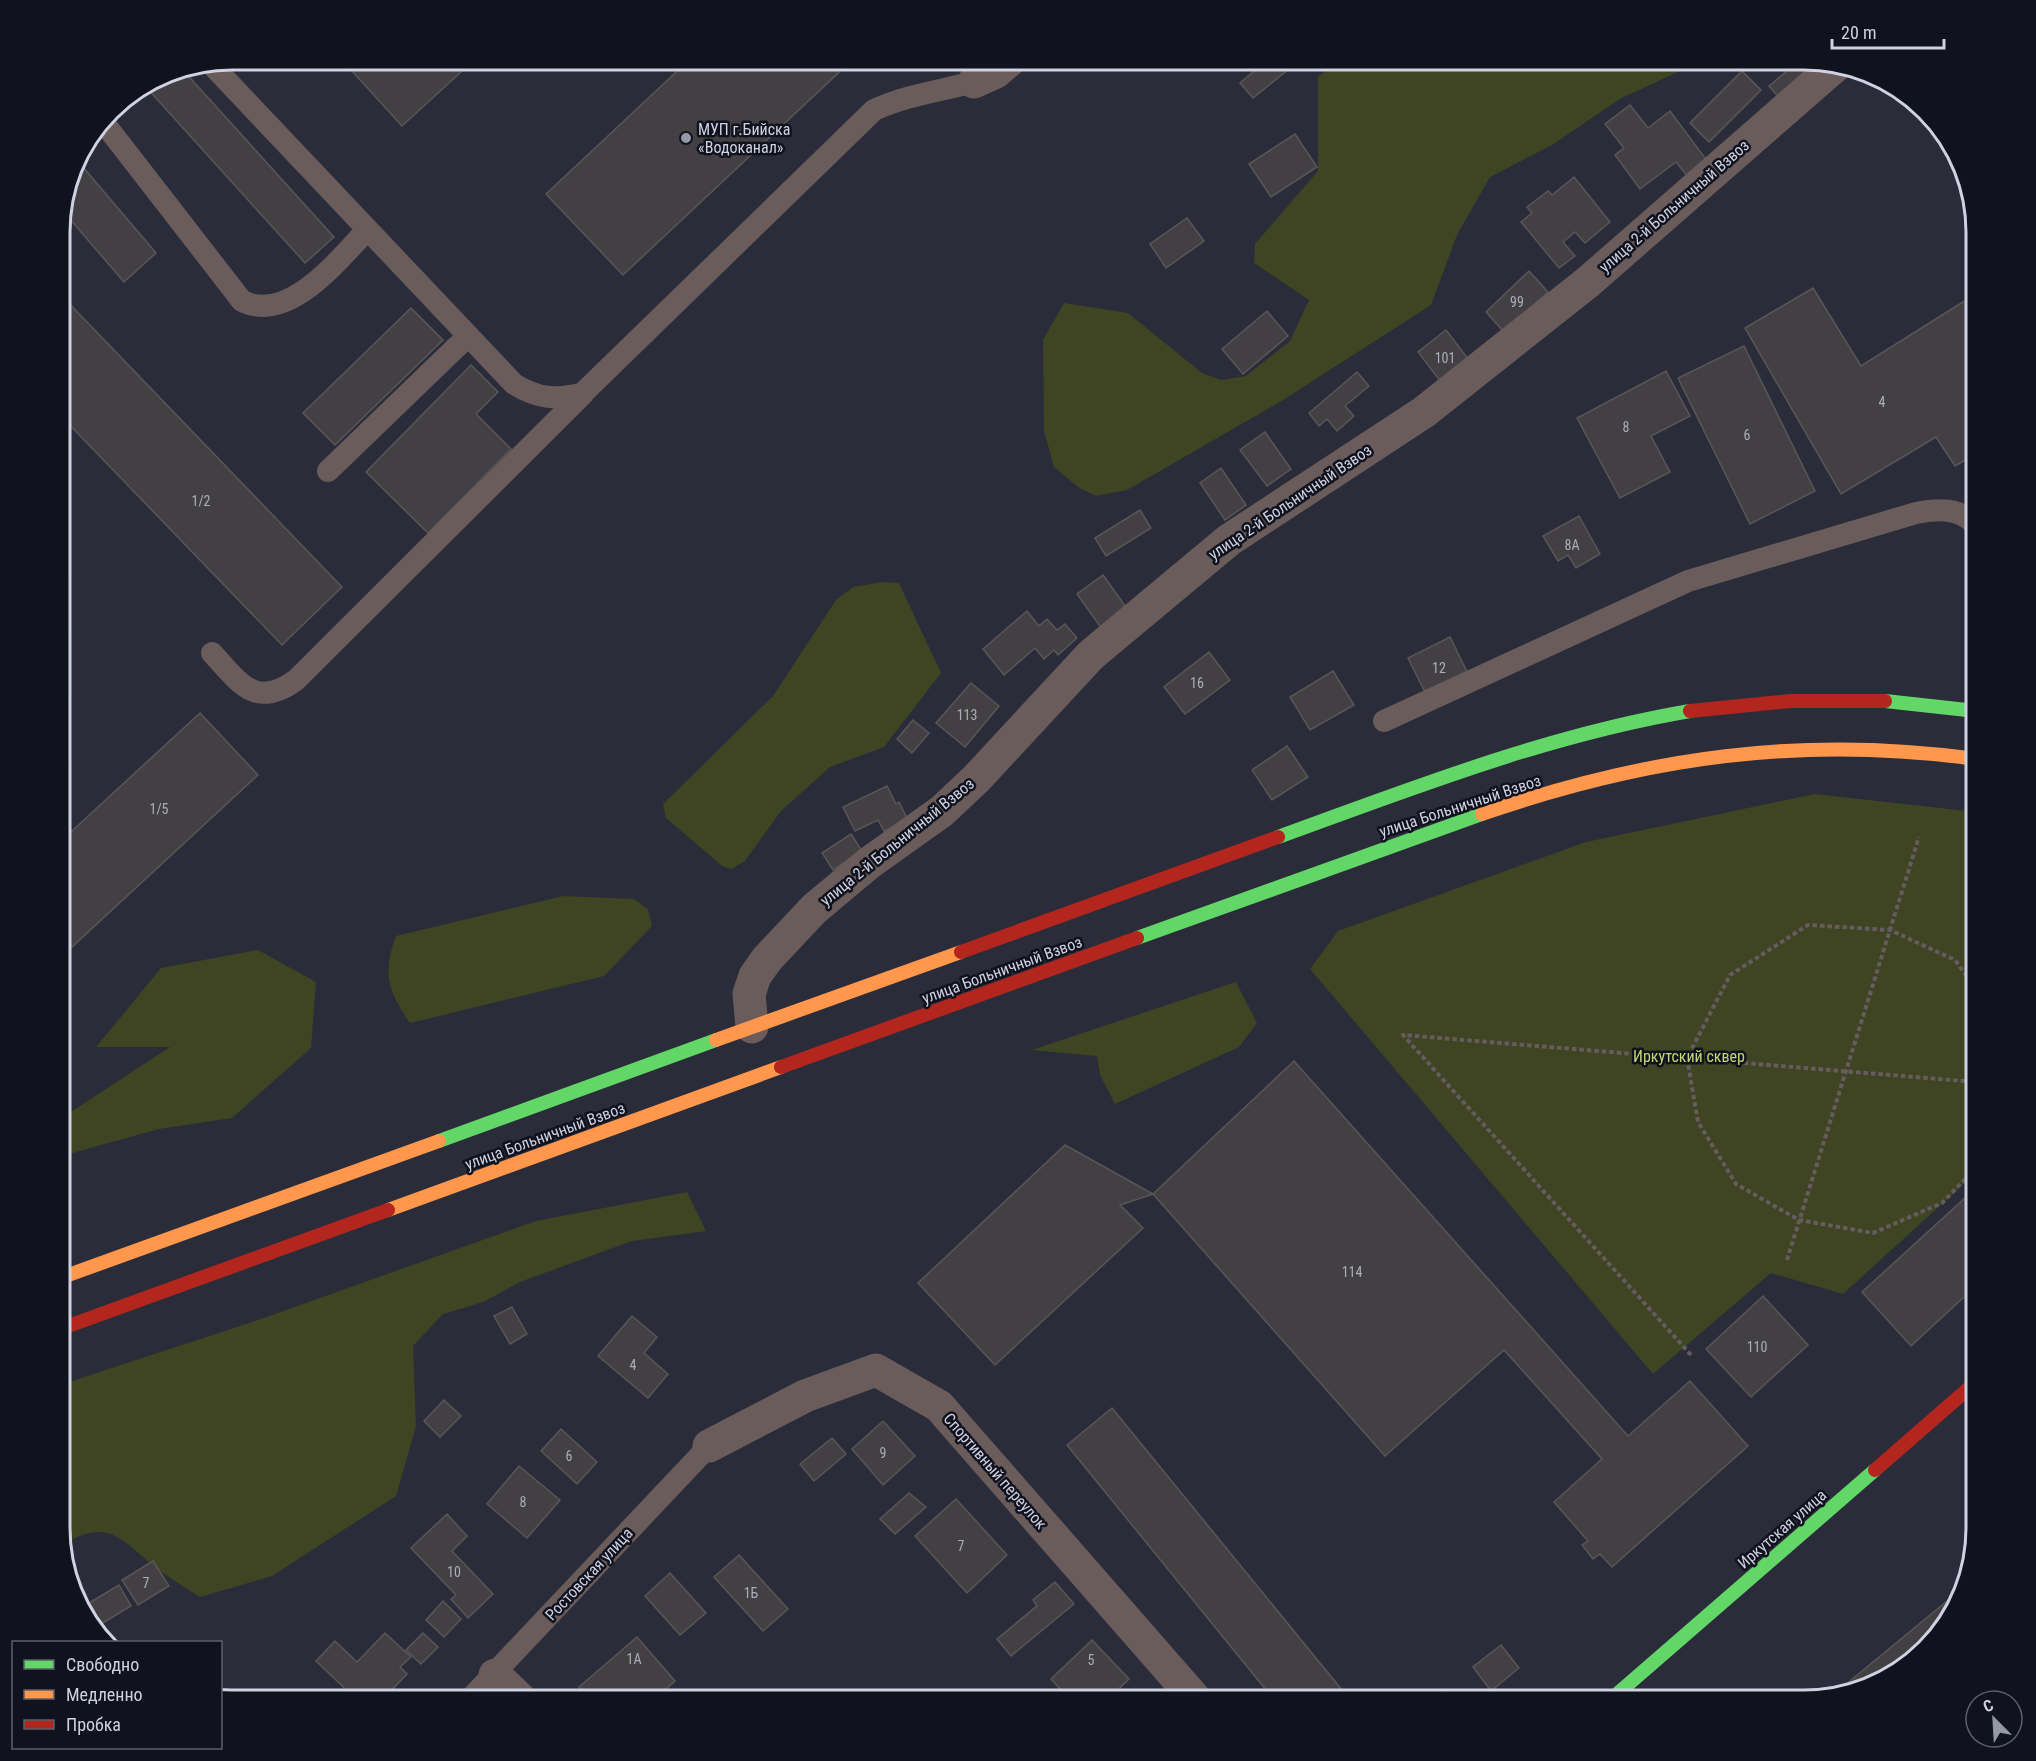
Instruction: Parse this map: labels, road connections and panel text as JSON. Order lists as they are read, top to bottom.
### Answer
{
  "streets": {
    "main road": ["улица Больничный Взвоз", "Иркутская улица"],
    "street": ["улица 2-й Больничный Взвоз", "Спортивный переулок"],
    "lane": ["Ростовская улица"]
  },
  "crossings": [
    ["улица 2-й Больничный Взвоз", "улица Больничный Взвоз"],
    ["Спортивный переулок", "Ростовская улица"]
  ],
  "parks": ["Иркутский сквер"],
  "places": ["МУП г.Бийска «Водоканал»"],
  "house_numbers": [
    "99",
    "101",
    "4",
    "8",
    "6",
    "1/2",
    "8А",
    "12",
    "16",
    "113",
    "1/5",
    "114",
    "110",
    "4",
    "9",
    "6",
    "8",
    "7",
    "10",
    "7",
    "1Б",
    "1А",
    "5"
  ],
  "legend": ["Свободно", "Медленно", "Пробка"],
  "scale_bar": "20 m",
  "north": "top left"
}
